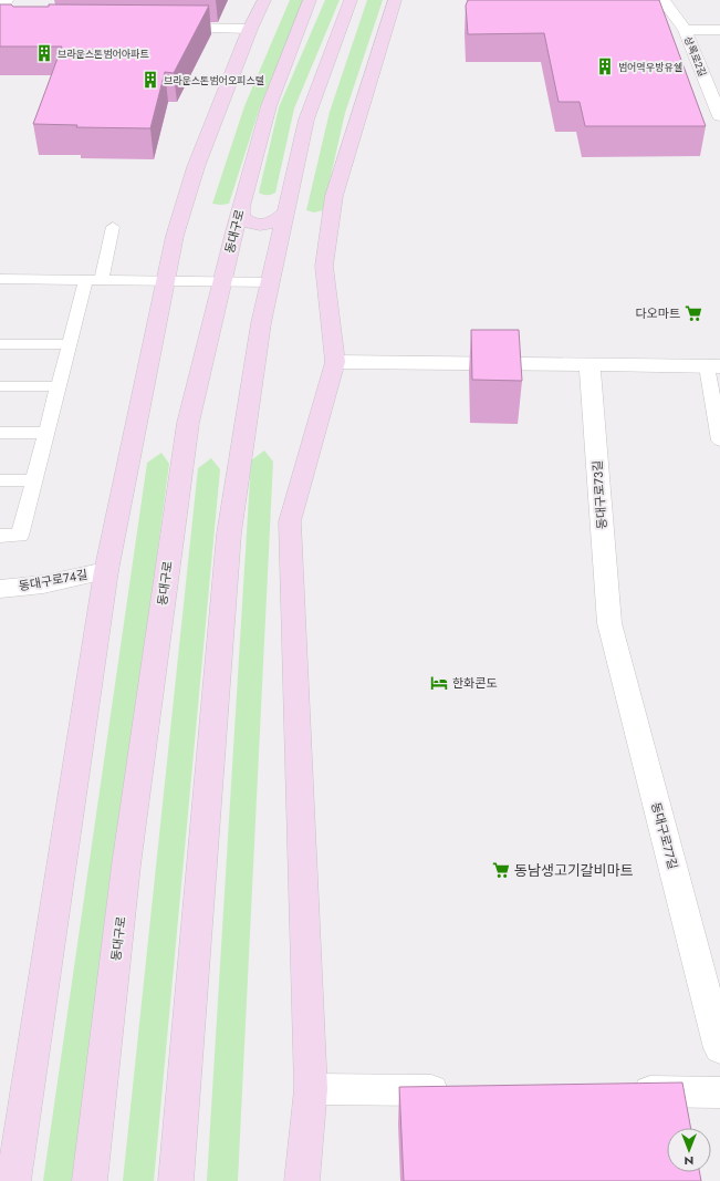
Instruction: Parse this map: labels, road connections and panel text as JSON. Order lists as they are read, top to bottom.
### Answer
{
  "streets": {
    "main road": ["동대구로"],
    "street": [
      "상록로2길",
      "동대구로73길",
      "동대구로74길",
      "동대구로77길"
    ]
  },
  "crossings": [
    ["동대구로73길", "동대구로77길"]
  ],
  "places": {
    "building": ["브라운스톤범어아파트", "범어역우방유쉘", "브라운스톤범어오피스텔"],
    "supermarket": ["다오마트", "동남생고기갈비마트"],
    "hotel": ["한화콘도"]
  },
  "north": "bottom"
}
